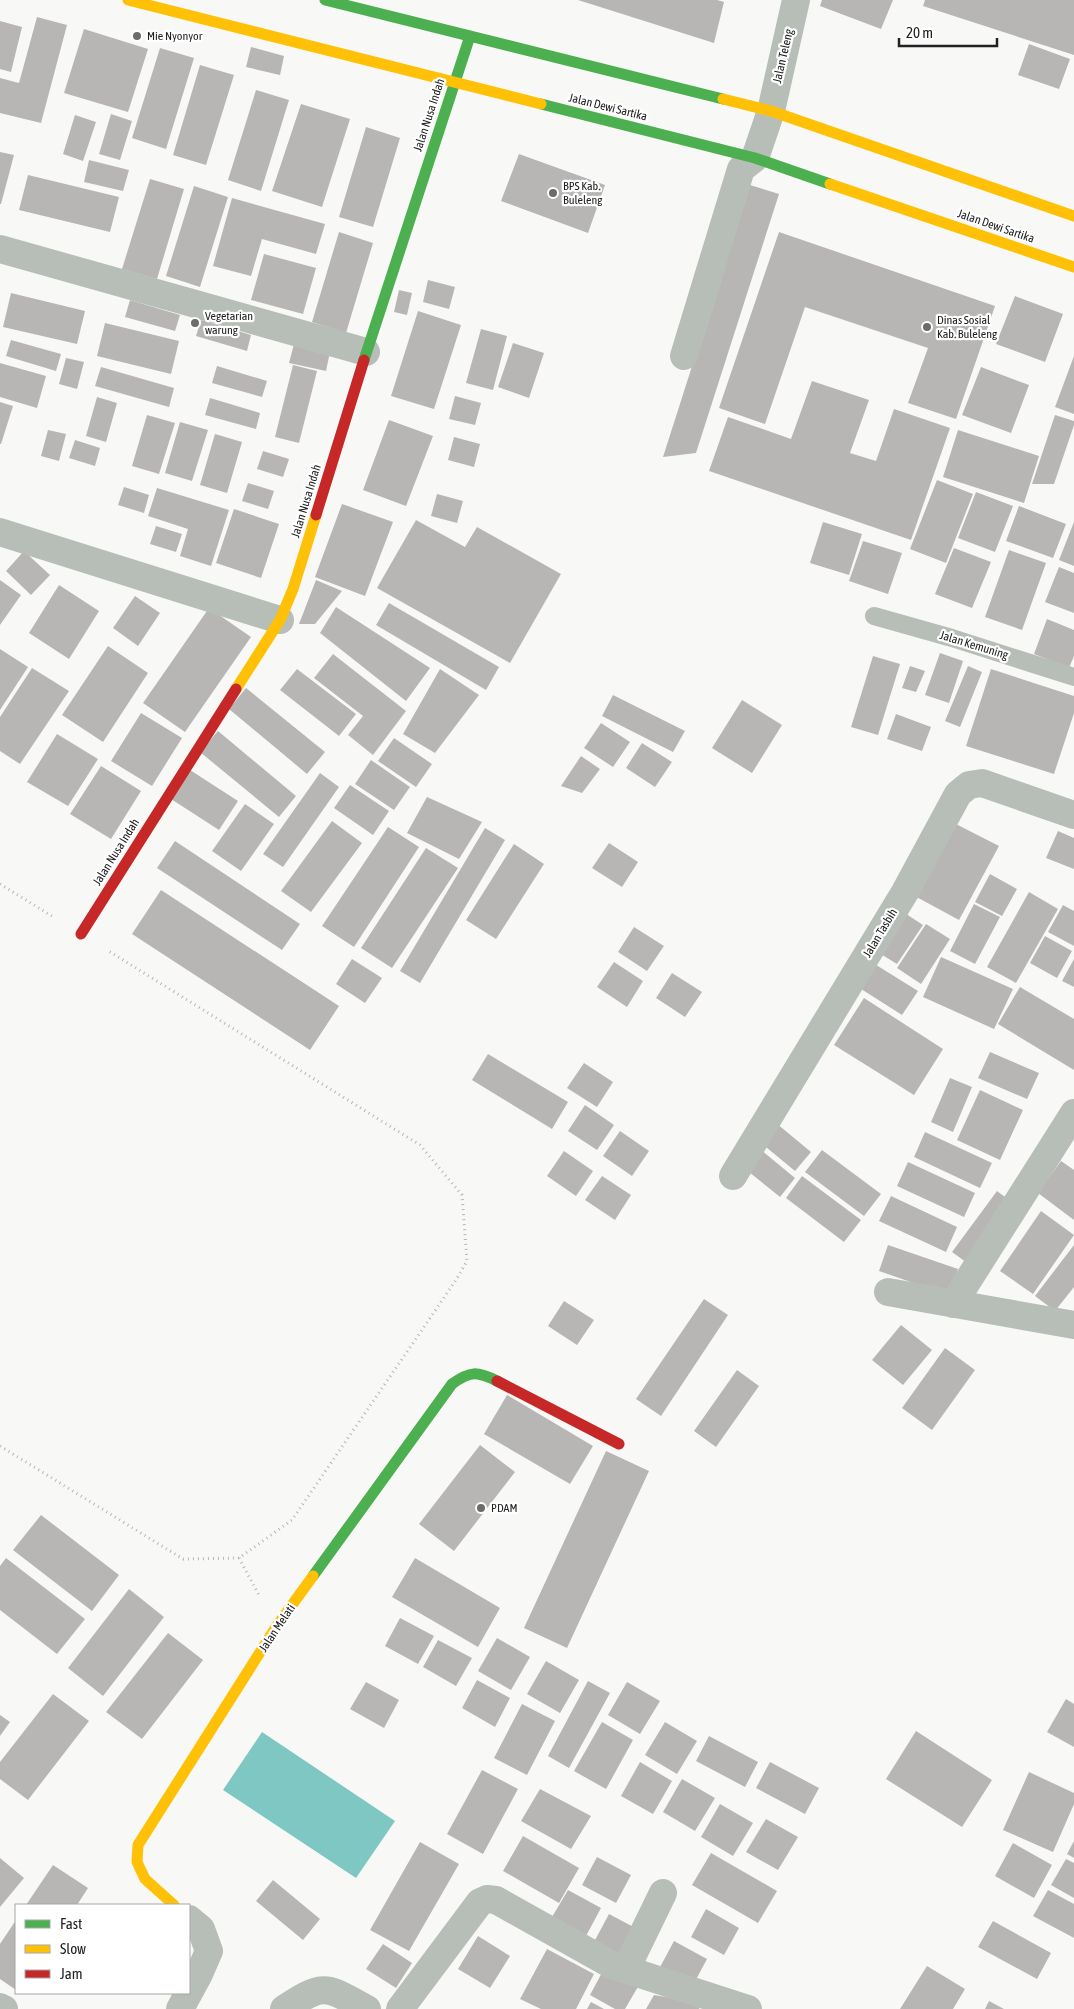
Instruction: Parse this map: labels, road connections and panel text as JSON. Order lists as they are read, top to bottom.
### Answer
{
  "streets": {
    "street": [
      "Jalan Teleng",
      "Jalan Dewi Sartika",
      "Jalan Nusa Indah",
      "Jalan Tasbih",
      "Jalan Melati"
    ],
    "lane": ["Jalan Kemuning"]
  },
  "crossings": [
    ["Jalan Teleng", "Jalan Dewi Sartika"],
    ["Jalan Dewi Sartika", "Jalan Nusa Indah"]
  ],
  "places": [
    "Mie Nyonyor",
    "BPS Kab. Buleleng",
    "Vegetarian warung",
    "Dinas Sosial Kab. Buleleng",
    "PDAM"
  ],
  "legend": ["Fast", "Slow", "Jam"],
  "scale_bar": "20 m"
}
